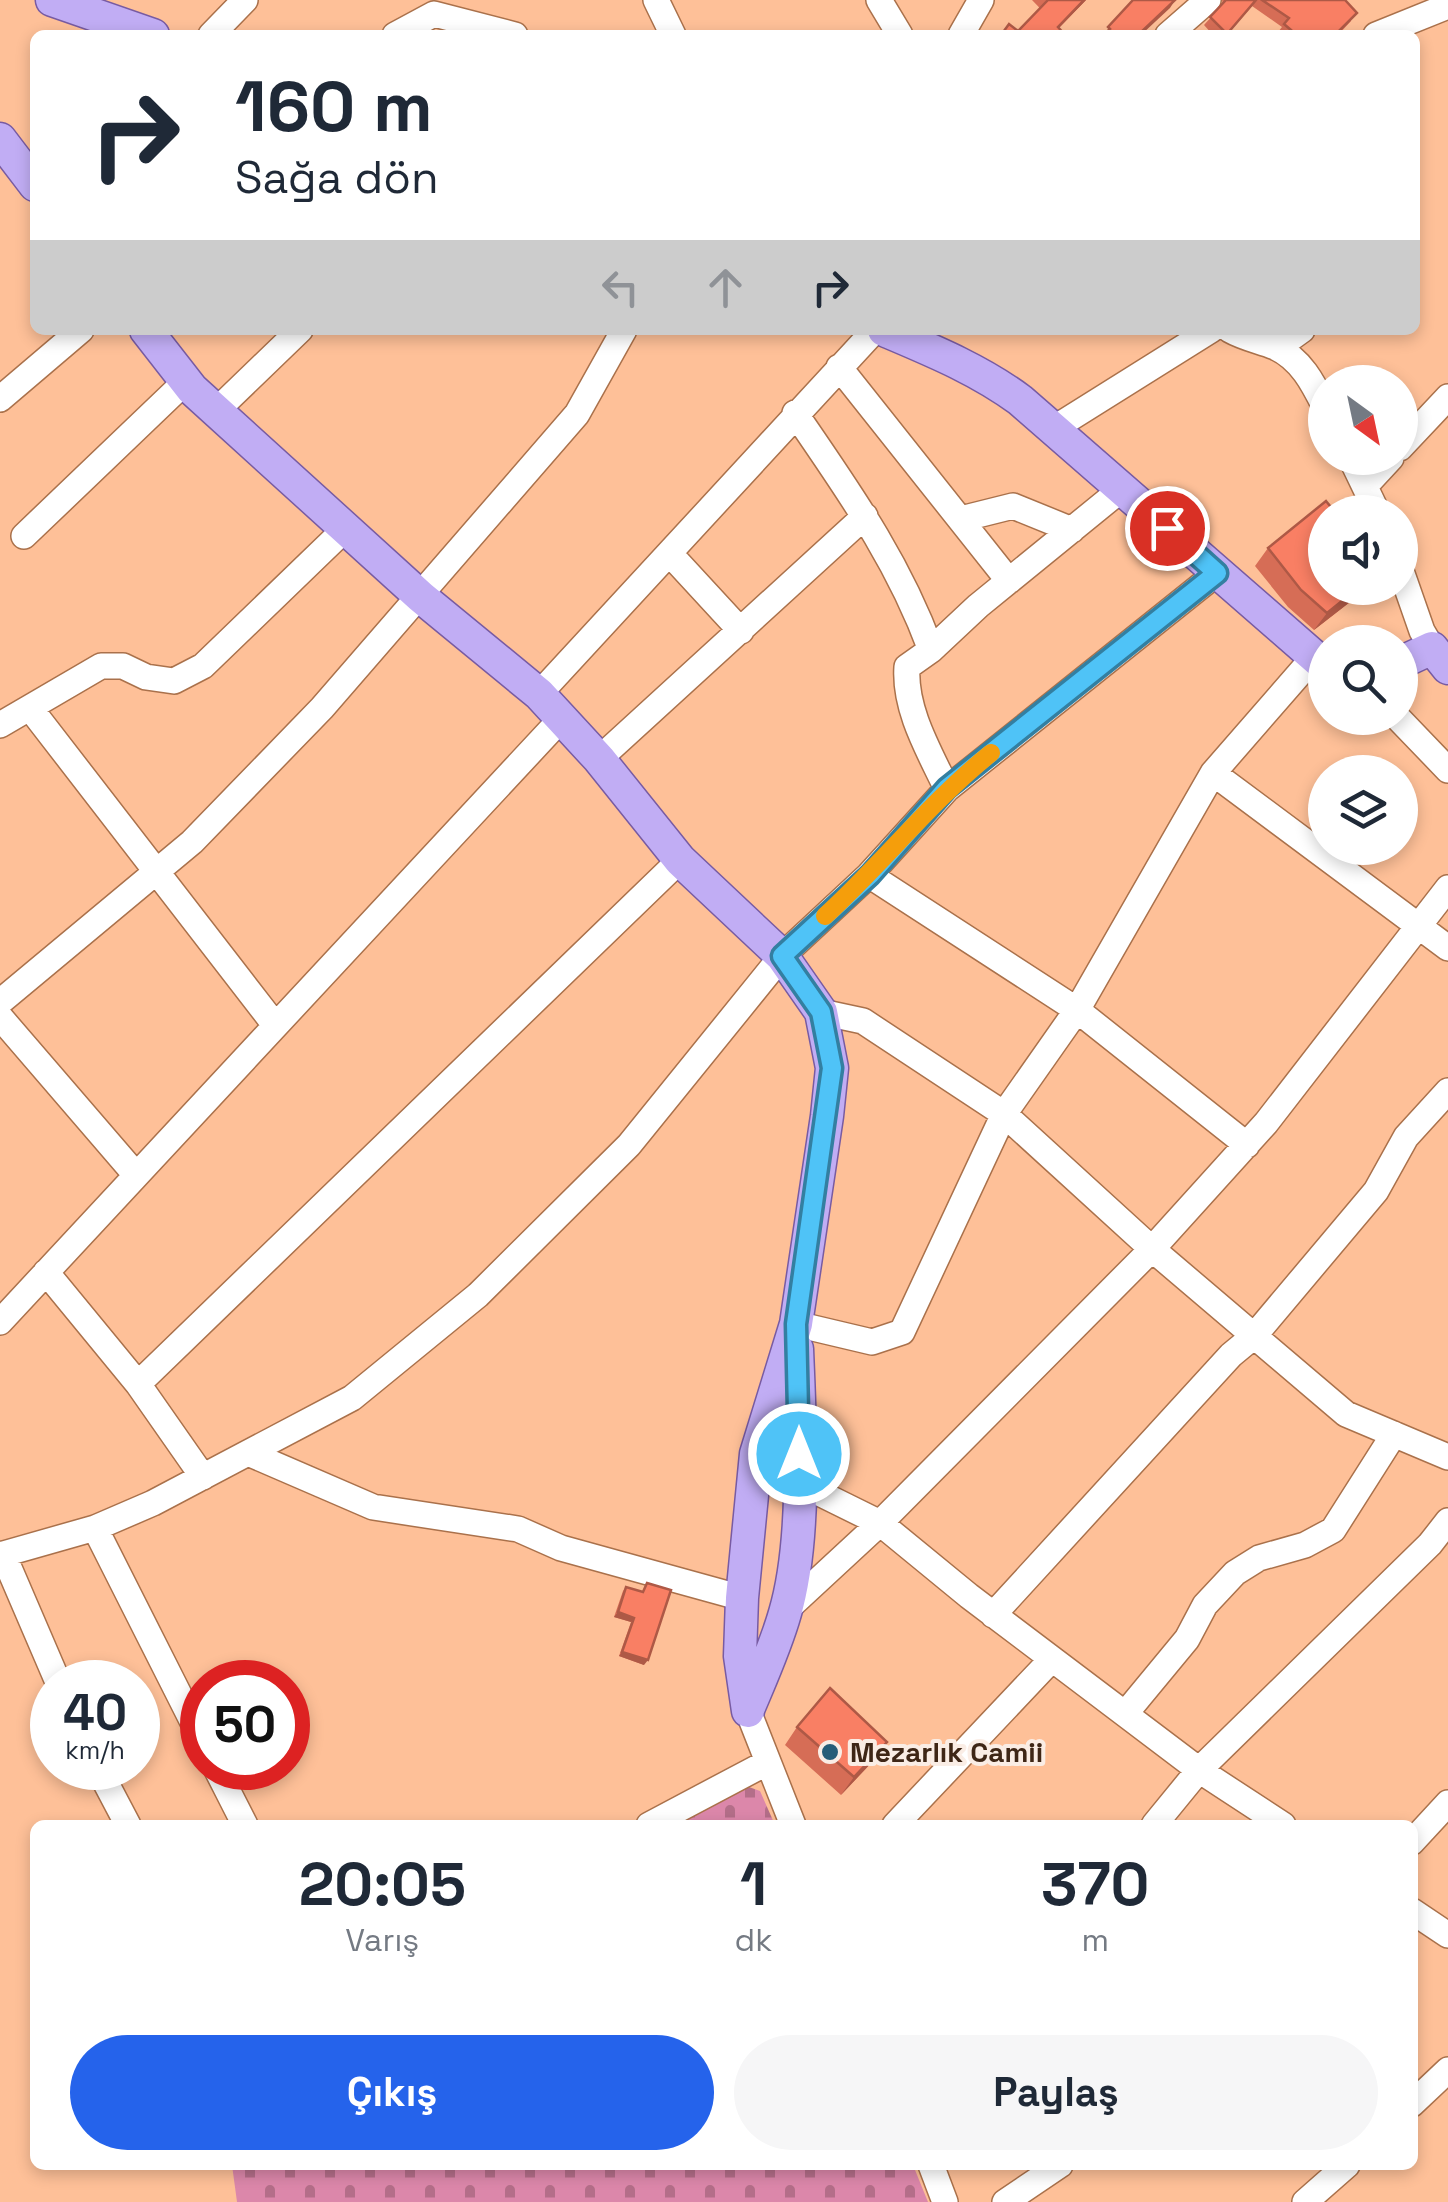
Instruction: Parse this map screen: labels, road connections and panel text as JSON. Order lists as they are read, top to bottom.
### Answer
{
  "places": ["Mezarlık Camii"],
  "north": "bottom right",
  "page": {
    "turn": ["160 m", "Sağa dön"],
    "speed": "40 km/h",
    "limit": "50",
    "eta": [
      "20:05",
      "Varış",
      "1",
      "dk",
      "370",
      "m"
    ],
    "buttons": ["Çıkış", "Paylaş"]
  }
}
